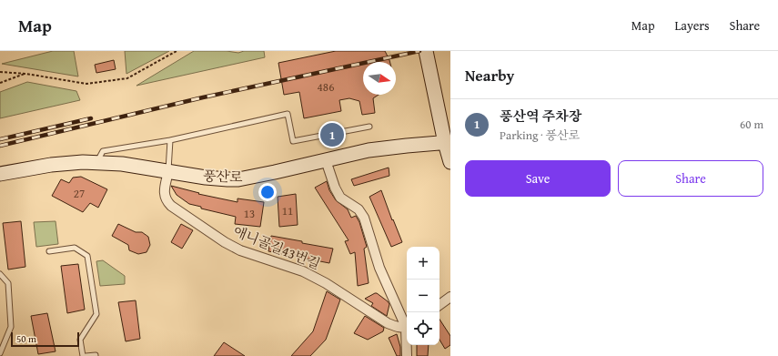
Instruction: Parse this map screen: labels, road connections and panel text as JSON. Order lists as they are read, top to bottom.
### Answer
{
  "streets": {
    "main road": ["풍산로"],
    "street": ["애니골길43번길"]
  },
  "crossings": [
    ["풍산로", "애니골길43번길"]
  ],
  "house_numbers": [
    "486",
    "27",
    "11",
    "13"
  ],
  "scale_bar": "50 m",
  "north": "right",
  "page": {
    "header": "Map",
    "nav": ["Map", "Layers", "Share"],
    "heading": "Nearby",
    "list": [
      {
        "mark": "1",
        "name": "풍산역 주차장",
        "note": "Parking · 풍산로",
        "value": "60 m"
      }
    ],
    "pins": "1",
    "buttons": ["Save", "Share"],
    "map_buttons": ["+", "−"],
    "scale": "50 m"
  }
}
